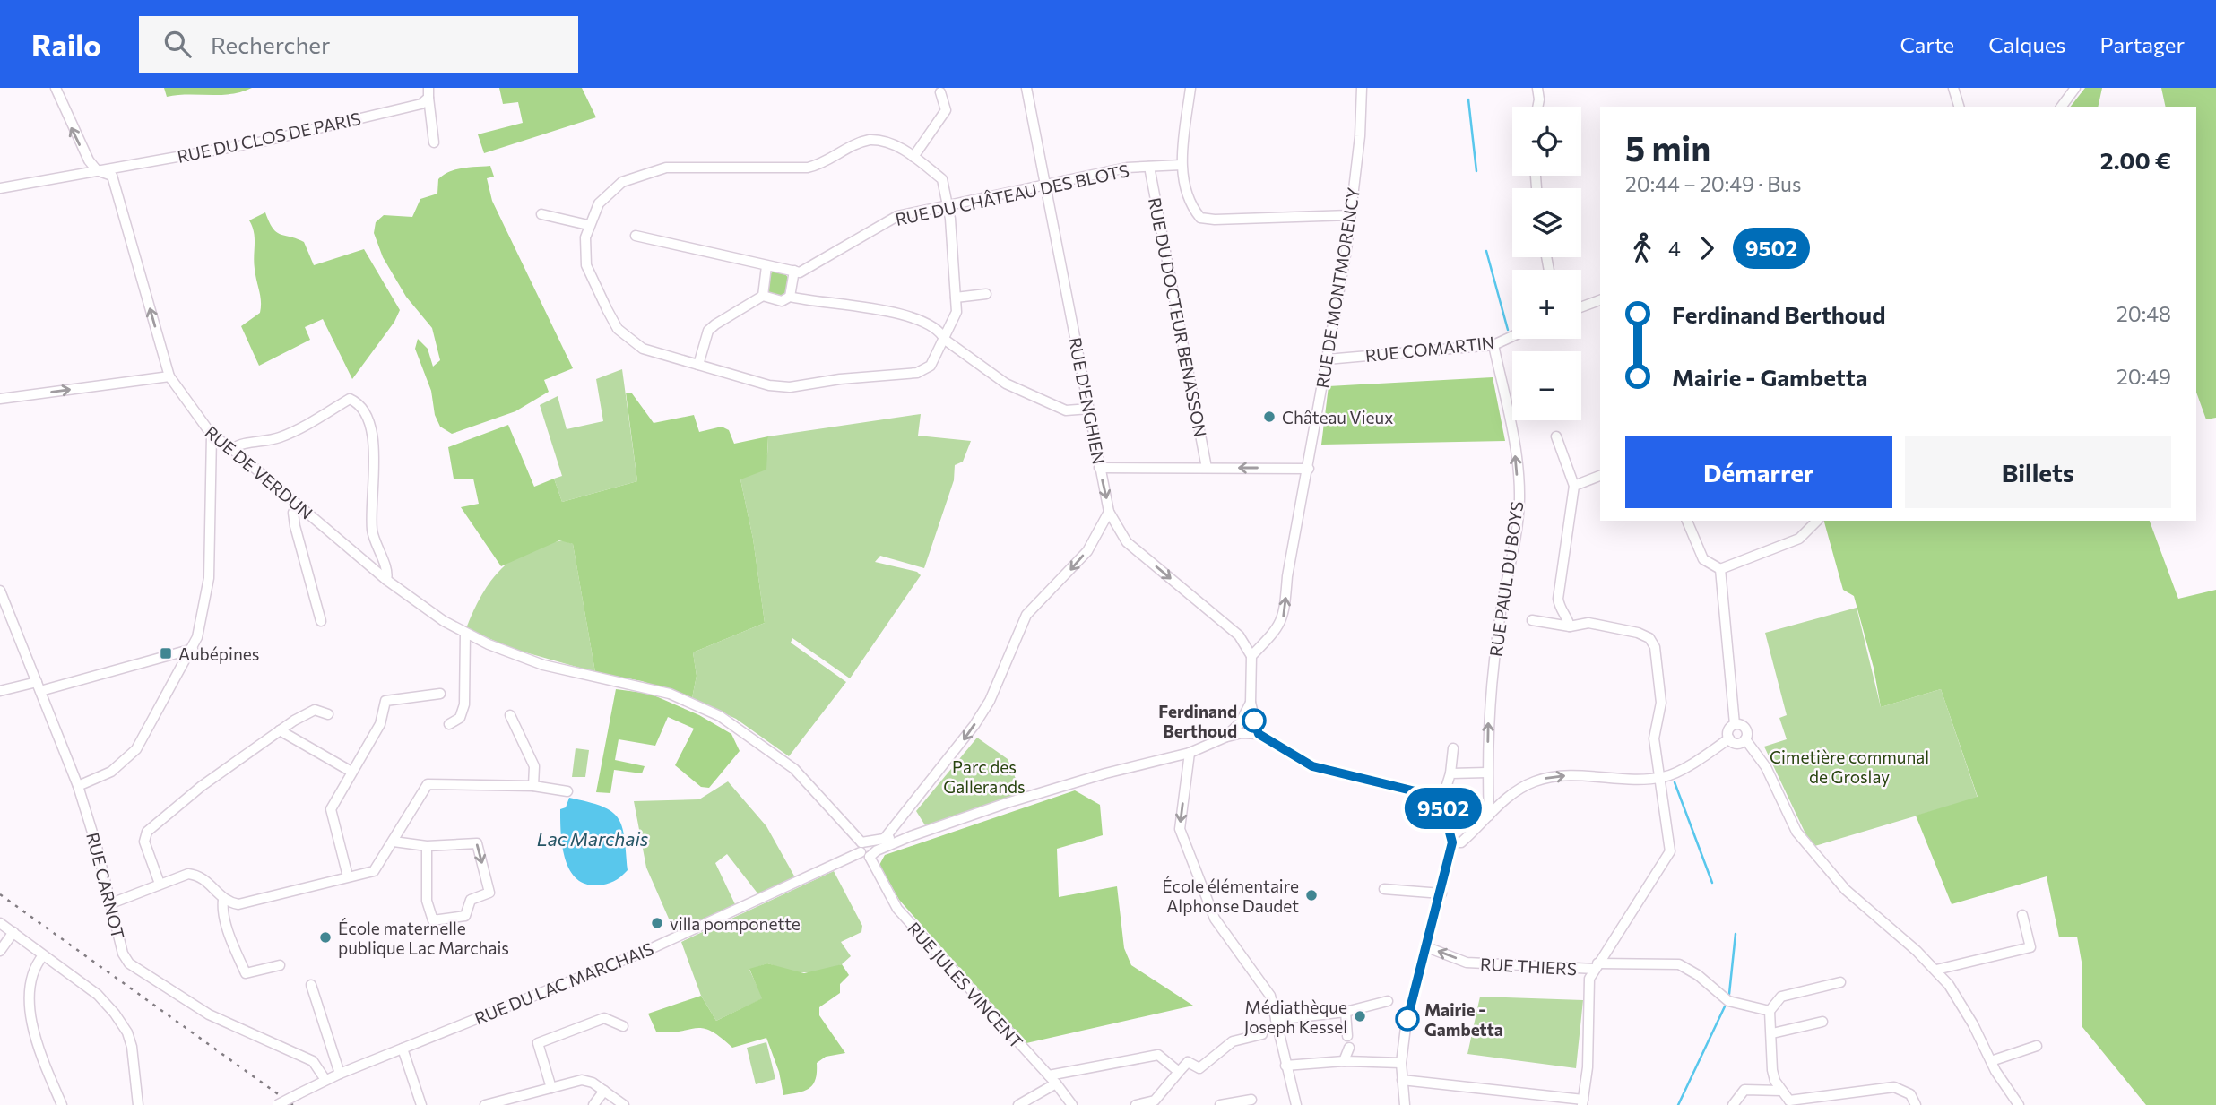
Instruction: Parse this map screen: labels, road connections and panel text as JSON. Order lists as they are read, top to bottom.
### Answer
{
  "streets": {
    "street": [
      "RUE DU CLOS DE PARIS",
      "RUE DU CHÂTEAU DES BLOTS",
      "RUE DE MONTMORENCY",
      "RUE DU DOCTEUR BENASSON",
      "RUE COMARTIN",
      "RUE D'ENGHIEN",
      "RUE DE VERDUN",
      "RUE PAUL DU BOYS",
      "RUE CARNOT",
      "RUE THIERS",
      "RUE DU LAC MARCHAIS",
      "RUE JULES VINCENT"
    ]
  },
  "crossings": [
    ["RUE DU CLOS DE PARIS", "RUE DE VERDUN"],
    ["RUE DU CHÂTEAU DES BLOTS", "RUE DU DOCTEUR BENASSON"],
    ["RUE DU CHÂTEAU DES BLOTS", "RUE D'ENGHIEN"],
    ["RUE DE MONTMORENCY", "RUE COMARTIN"],
    ["RUE DE MONTMORENCY", "RUE D'ENGHIEN"],
    ["RUE COMARTIN", "RUE PAUL DU BOYS"],
    ["RUE DE VERDUN", "RUE DU LAC MARCHAIS"],
    ["RUE DE VERDUN", "RUE JULES VINCENT"],
    ["RUE CARNOT", "RUE DU LAC MARCHAIS"],
    ["RUE DU LAC MARCHAIS", "RUE JULES VINCENT"]
  ],
  "one_way": ["RUE D'ENGHIEN", "RUE THIERS"],
  "water": ["Lac Marchais"],
  "parks": ["Cimetière communal de Groslay", "Parc des Gallerands"],
  "places": {
    "other": [
      "Château Vieux",
      "Ferdinand Berthoud",
      "École élémentaire Alphonse Daudet",
      "villa pomponette",
      "École maternelle publique Lac Marchais",
      "Médiathèque Joseph Kessel",
      "Mairie - Gambetta"
    ],
    "transit": ["Aubépines"]
  },
  "lines": ["bus line 9502"],
  "page": {
    "header": "Railo",
    "search": "Rechercher",
    "nav": ["Carte", "Calques", "Partager"],
    "on_map": "9502",
    "map_buttons": ["+", "−"],
    "heading": ["5 min", "20:44 – 20:49 · Bus", "2.00 €"],
    "legs": ["4", "9502"],
    "list": [
      {
        "name": "Ferdinand Berthoud",
        "value": "20:48"
      },
      {
        "name": "Mairie - Gambetta",
        "value": "20:49"
      }
    ],
    "buttons": ["Démarrer", "Billets"]
  }
}
